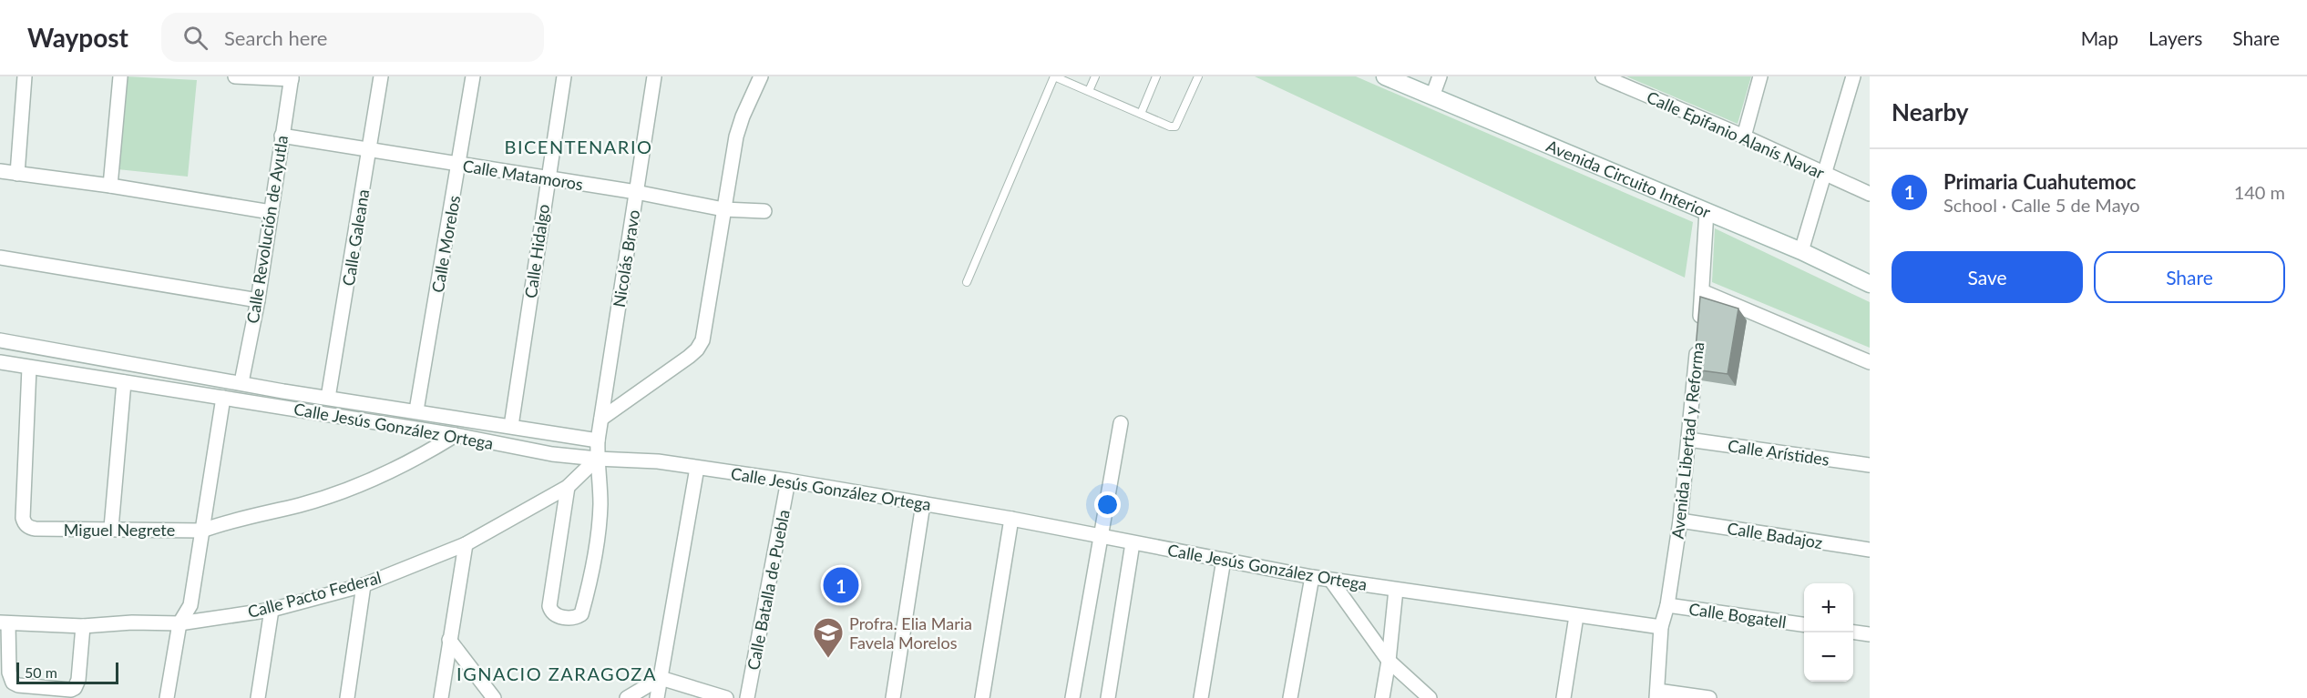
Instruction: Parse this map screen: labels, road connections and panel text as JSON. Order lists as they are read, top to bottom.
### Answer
{
  "streets": {
    "main road": ["Avenida Circuito Interior"],
    "street": [
      "Calle Epifanio Alanís Navar",
      "Calle Matamoros",
      "Calle Revolución de Ayutla",
      "Calle Galeana",
      "Calle Morelos",
      "Calle Hidalgo",
      "Nicolás Bravo",
      "Calle Jesús González Ortega",
      "Avenida Libertad y Reforma",
      "Calle Arístides",
      "Miguel Negrete",
      "Calle Badajoz",
      "Calle Batalla de Puebla",
      "Calle Pacto Federal",
      "Calle Bogatell"
    ]
  },
  "crossings": [
    ["Calle Matamoros", "Calle Revolución de Ayutla"],
    ["Calle Matamoros", "Calle Galeana"],
    ["Calle Matamoros", "Calle Morelos"],
    ["Calle Matamoros", "Calle Hidalgo"],
    ["Calle Matamoros", "Nicolás Bravo"],
    ["Avenida Circuito Interior", "Avenida Libertad y Reforma"],
    ["Calle Revolución de Ayutla", "Calle Jesús González Ortega"],
    ["Calle Galeana", "Calle Jesús González Ortega"],
    ["Calle Morelos", "Calle Jesús González Ortega"],
    ["Calle Hidalgo", "Calle Jesús González Ortega"],
    ["Nicolás Bravo", "Calle Jesús González Ortega"],
    ["Nicolás Bravo", "Calle Pacto Federal"],
    ["Calle Jesús González Ortega", "Avenida Libertad y Reforma"],
    ["Calle Jesús González Ortega", "Miguel Negrete"],
    ["Calle Jesús González Ortega", "Calle Batalla de Puebla"],
    ["Calle Jesús González Ortega", "Calle Pacto Federal"],
    ["Avenida Libertad y Reforma", "Calle Arístides"],
    ["Avenida Libertad y Reforma", "Calle Badajoz"],
    ["Avenida Libertad y Reforma", "Calle Bogatell"]
  ],
  "districts": ["BICENTENARIO", "IGNACIO ZARAGOZA"],
  "places": {
    "school or university": ["Profra. Elia Maria Favela Morelos"]
  },
  "scale_bar": "50 m",
  "page": {
    "header": "Waypost",
    "search": "Search here",
    "nav": ["Map", "Layers", "Share"],
    "heading": "Nearby",
    "list": [
      {
        "mark": "1",
        "name": "Primaria Cuahutemoc",
        "note": "School · Calle 5 de Mayo",
        "value": "140 m"
      }
    ],
    "buttons": ["Save", "Share"],
    "pins": "1",
    "map_buttons": ["+", "−"],
    "scale": "50 m"
  }
}
